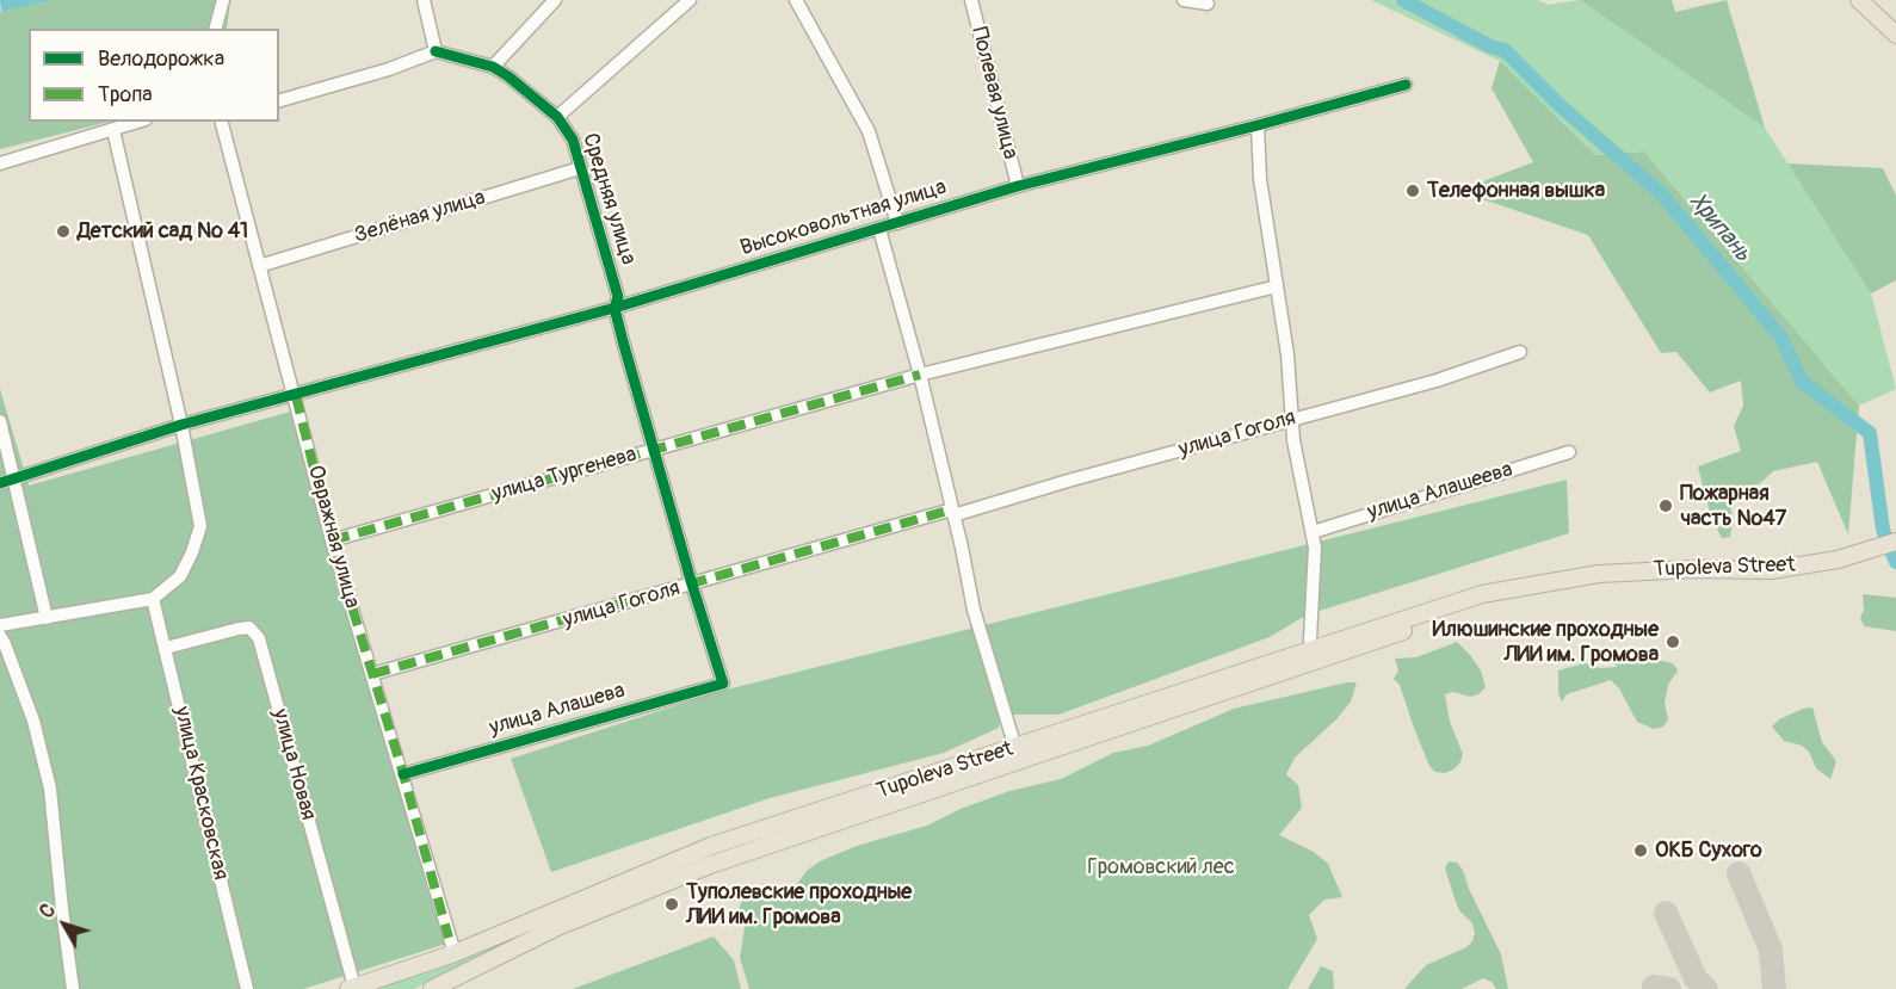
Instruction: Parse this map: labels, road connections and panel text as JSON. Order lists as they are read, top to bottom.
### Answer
{
  "streets": {
    "main road": ["Tupoleva Street"],
    "street": [
      "Полевая улица",
      "Средняя улица",
      "Зелёная улица",
      "Высоковольтная улица",
      "улица Гоголя",
      "улица Тургенева",
      "улица Алашеева",
      "Овражная улица",
      "улица Алашева",
      "улица Новая",
      "улица Красковская"
    ]
  },
  "crossings": [
    ["Полевая улица", "Высоковольтная улица"],
    ["Средняя улица", "Зелёная улица"],
    ["Средняя улица", "Высоковольтная улица"],
    ["Средняя улица", "улица Гоголя"],
    ["Средняя улица", "улица Тургенева"],
    ["Средняя улица", "улица Алашева"],
    ["Зелёная улица", "Овражная улица"],
    ["Высоковольтная улица", "Овражная улица"],
    ["улица Гоголя", "Овражная улица"],
    ["улица Тургенева", "Овражная улица"],
    ["Овражная улица", "Tupoleva Street"],
    ["Овражная улица", "улица Алашева"],
    ["Tupoleva Street", "улица Новая"],
    ["улица Новая", "улица Красковская"]
  ],
  "water": ["Хрипань"],
  "parks": ["Громовский лес"],
  "places": [
    "Телефонная вышка",
    "Детский сад № 41",
    "Пожарная часть №47",
    "Илюшинские проходные ЛИИ им. Громова",
    "ОКБ Сухого",
    "Туполевские проходные ЛИИ им. Громова"
  ],
  "legend": ["Велодорожка", "Тропа"],
  "north": "top left"
}
